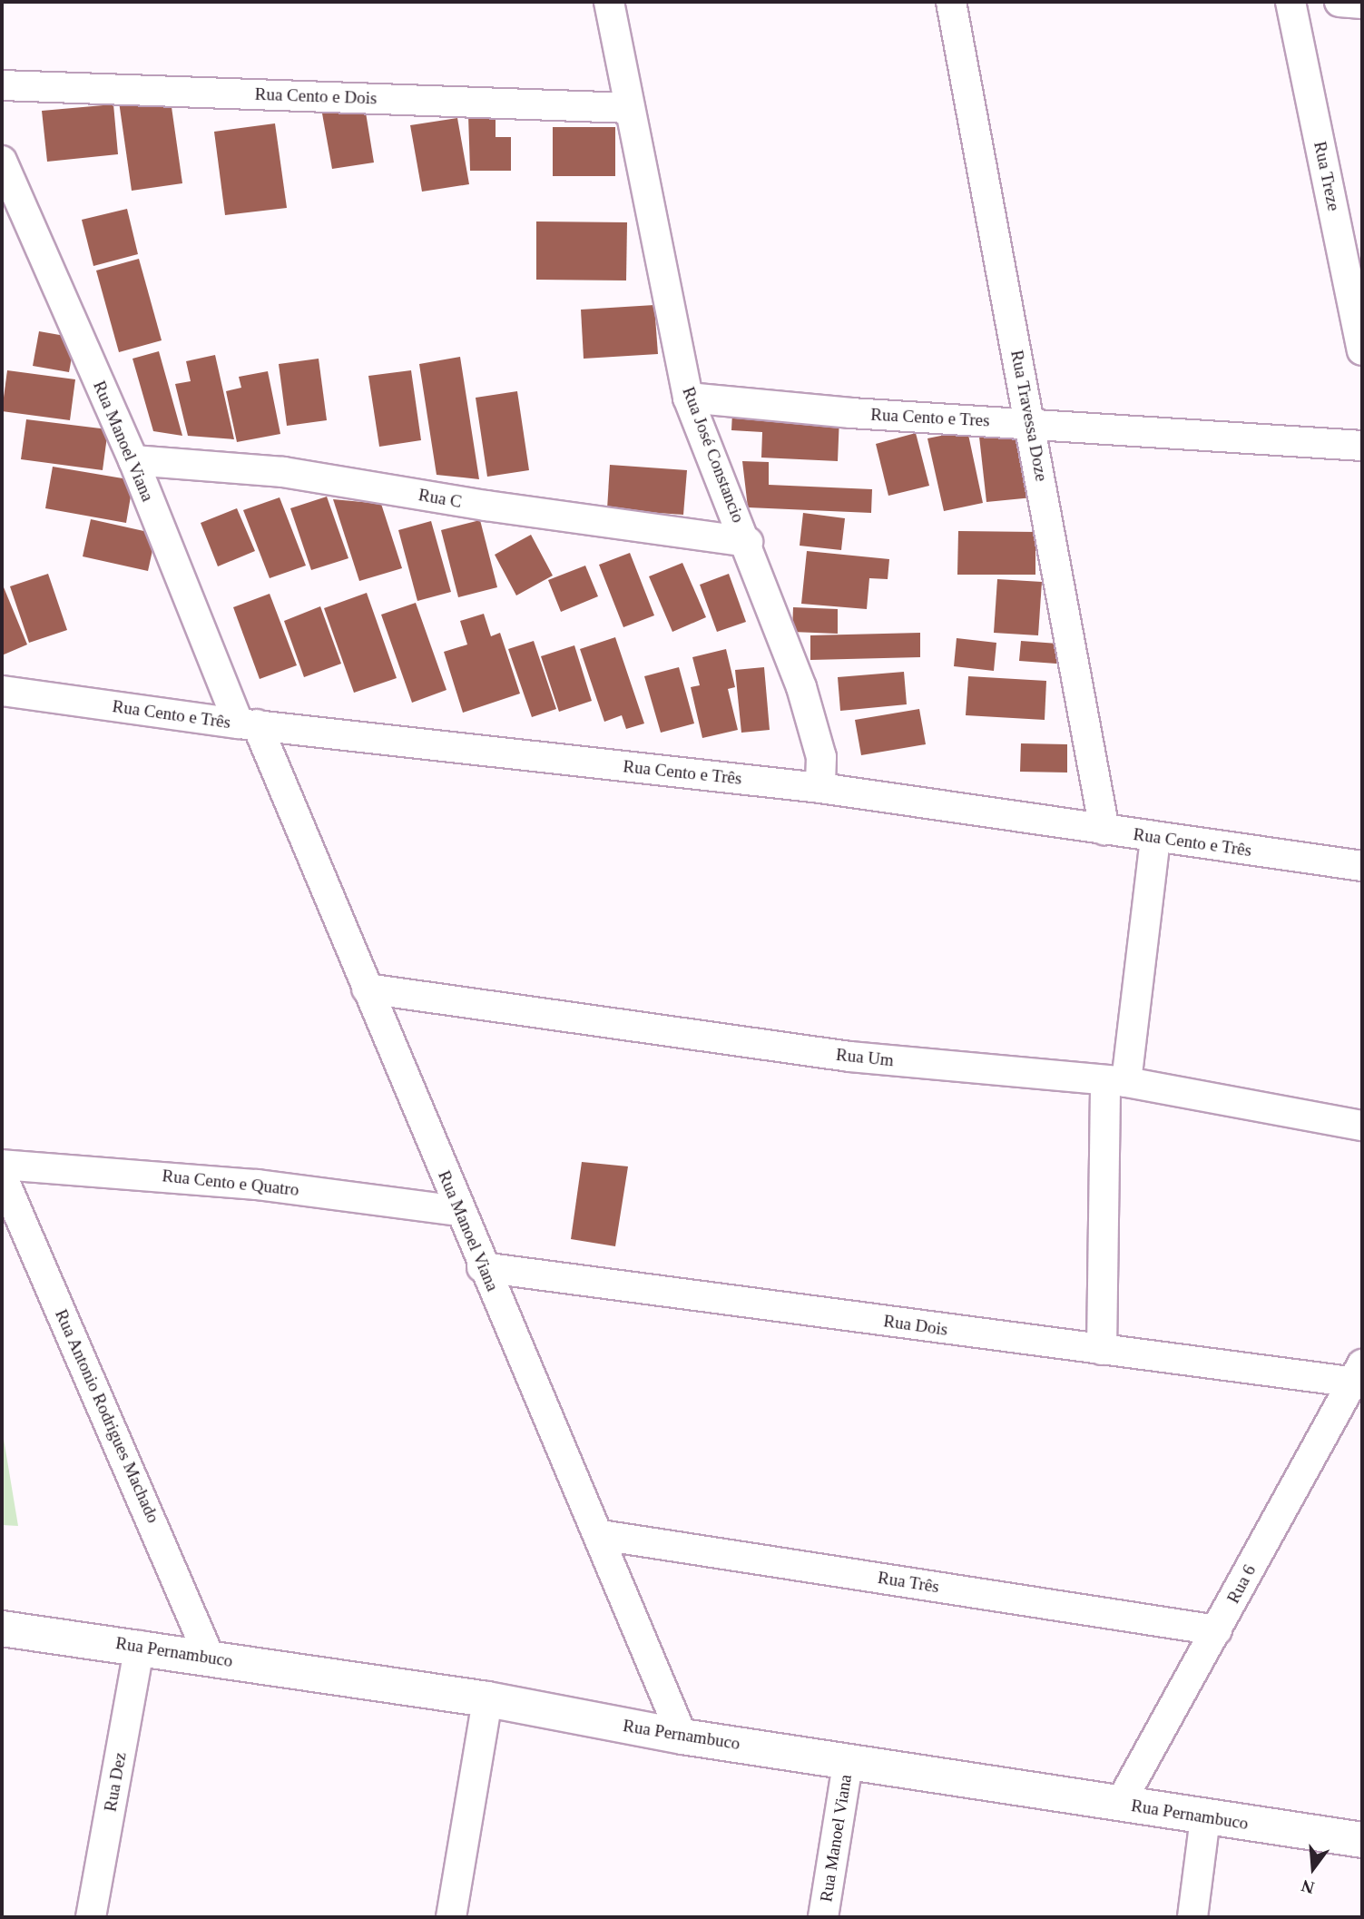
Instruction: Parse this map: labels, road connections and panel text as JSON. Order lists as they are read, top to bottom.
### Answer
{
  "streets": {
    "street": [
      "Rua Cento e Dois",
      "Rua Treze",
      "Rua Travessa Doze",
      "Rua Cento e Tres",
      "Rua Manoel Viana",
      "Rua José Constancio",
      "Rua C",
      "Rua Cento e Três",
      "Rua Um",
      "Rua Cento e Quatro",
      "Rua Dois",
      "Rua Antonio Rodrigues Machado",
      "Rua Três",
      "Rua 6",
      "Rua Pernambuco",
      "Rua Dez"
    ]
  },
  "crossings": [
    ["Rua Cento e Dois", "Rua José Constancio"],
    ["Rua Travessa Doze", "Rua Cento e Tres"],
    ["Rua Travessa Doze", "Rua Cento e Três"],
    ["Rua Cento e Tres", "Rua José Constancio"],
    ["Rua Manoel Viana", "Rua C"],
    ["Rua Manoel Viana", "Rua Cento e Três"],
    ["Rua Manoel Viana", "Rua Um"],
    ["Rua Manoel Viana", "Rua Cento e Quatro"],
    ["Rua Manoel Viana", "Rua Dois"],
    ["Rua Manoel Viana", "Rua Três"],
    ["Rua Manoel Viana", "Rua Pernambuco"],
    ["Rua José Constancio", "Rua C"],
    ["Rua José Constancio", "Rua Cento e Três"],
    ["Rua Dois", "Rua 6"],
    ["Rua Antonio Rodrigues Machado", "Rua Pernambuco"],
    ["Rua Três", "Rua 6"],
    ["Rua 6", "Rua Pernambuco"],
    ["Rua Pernambuco", "Rua Dez"]
  ],
  "north": "bottom"
}
